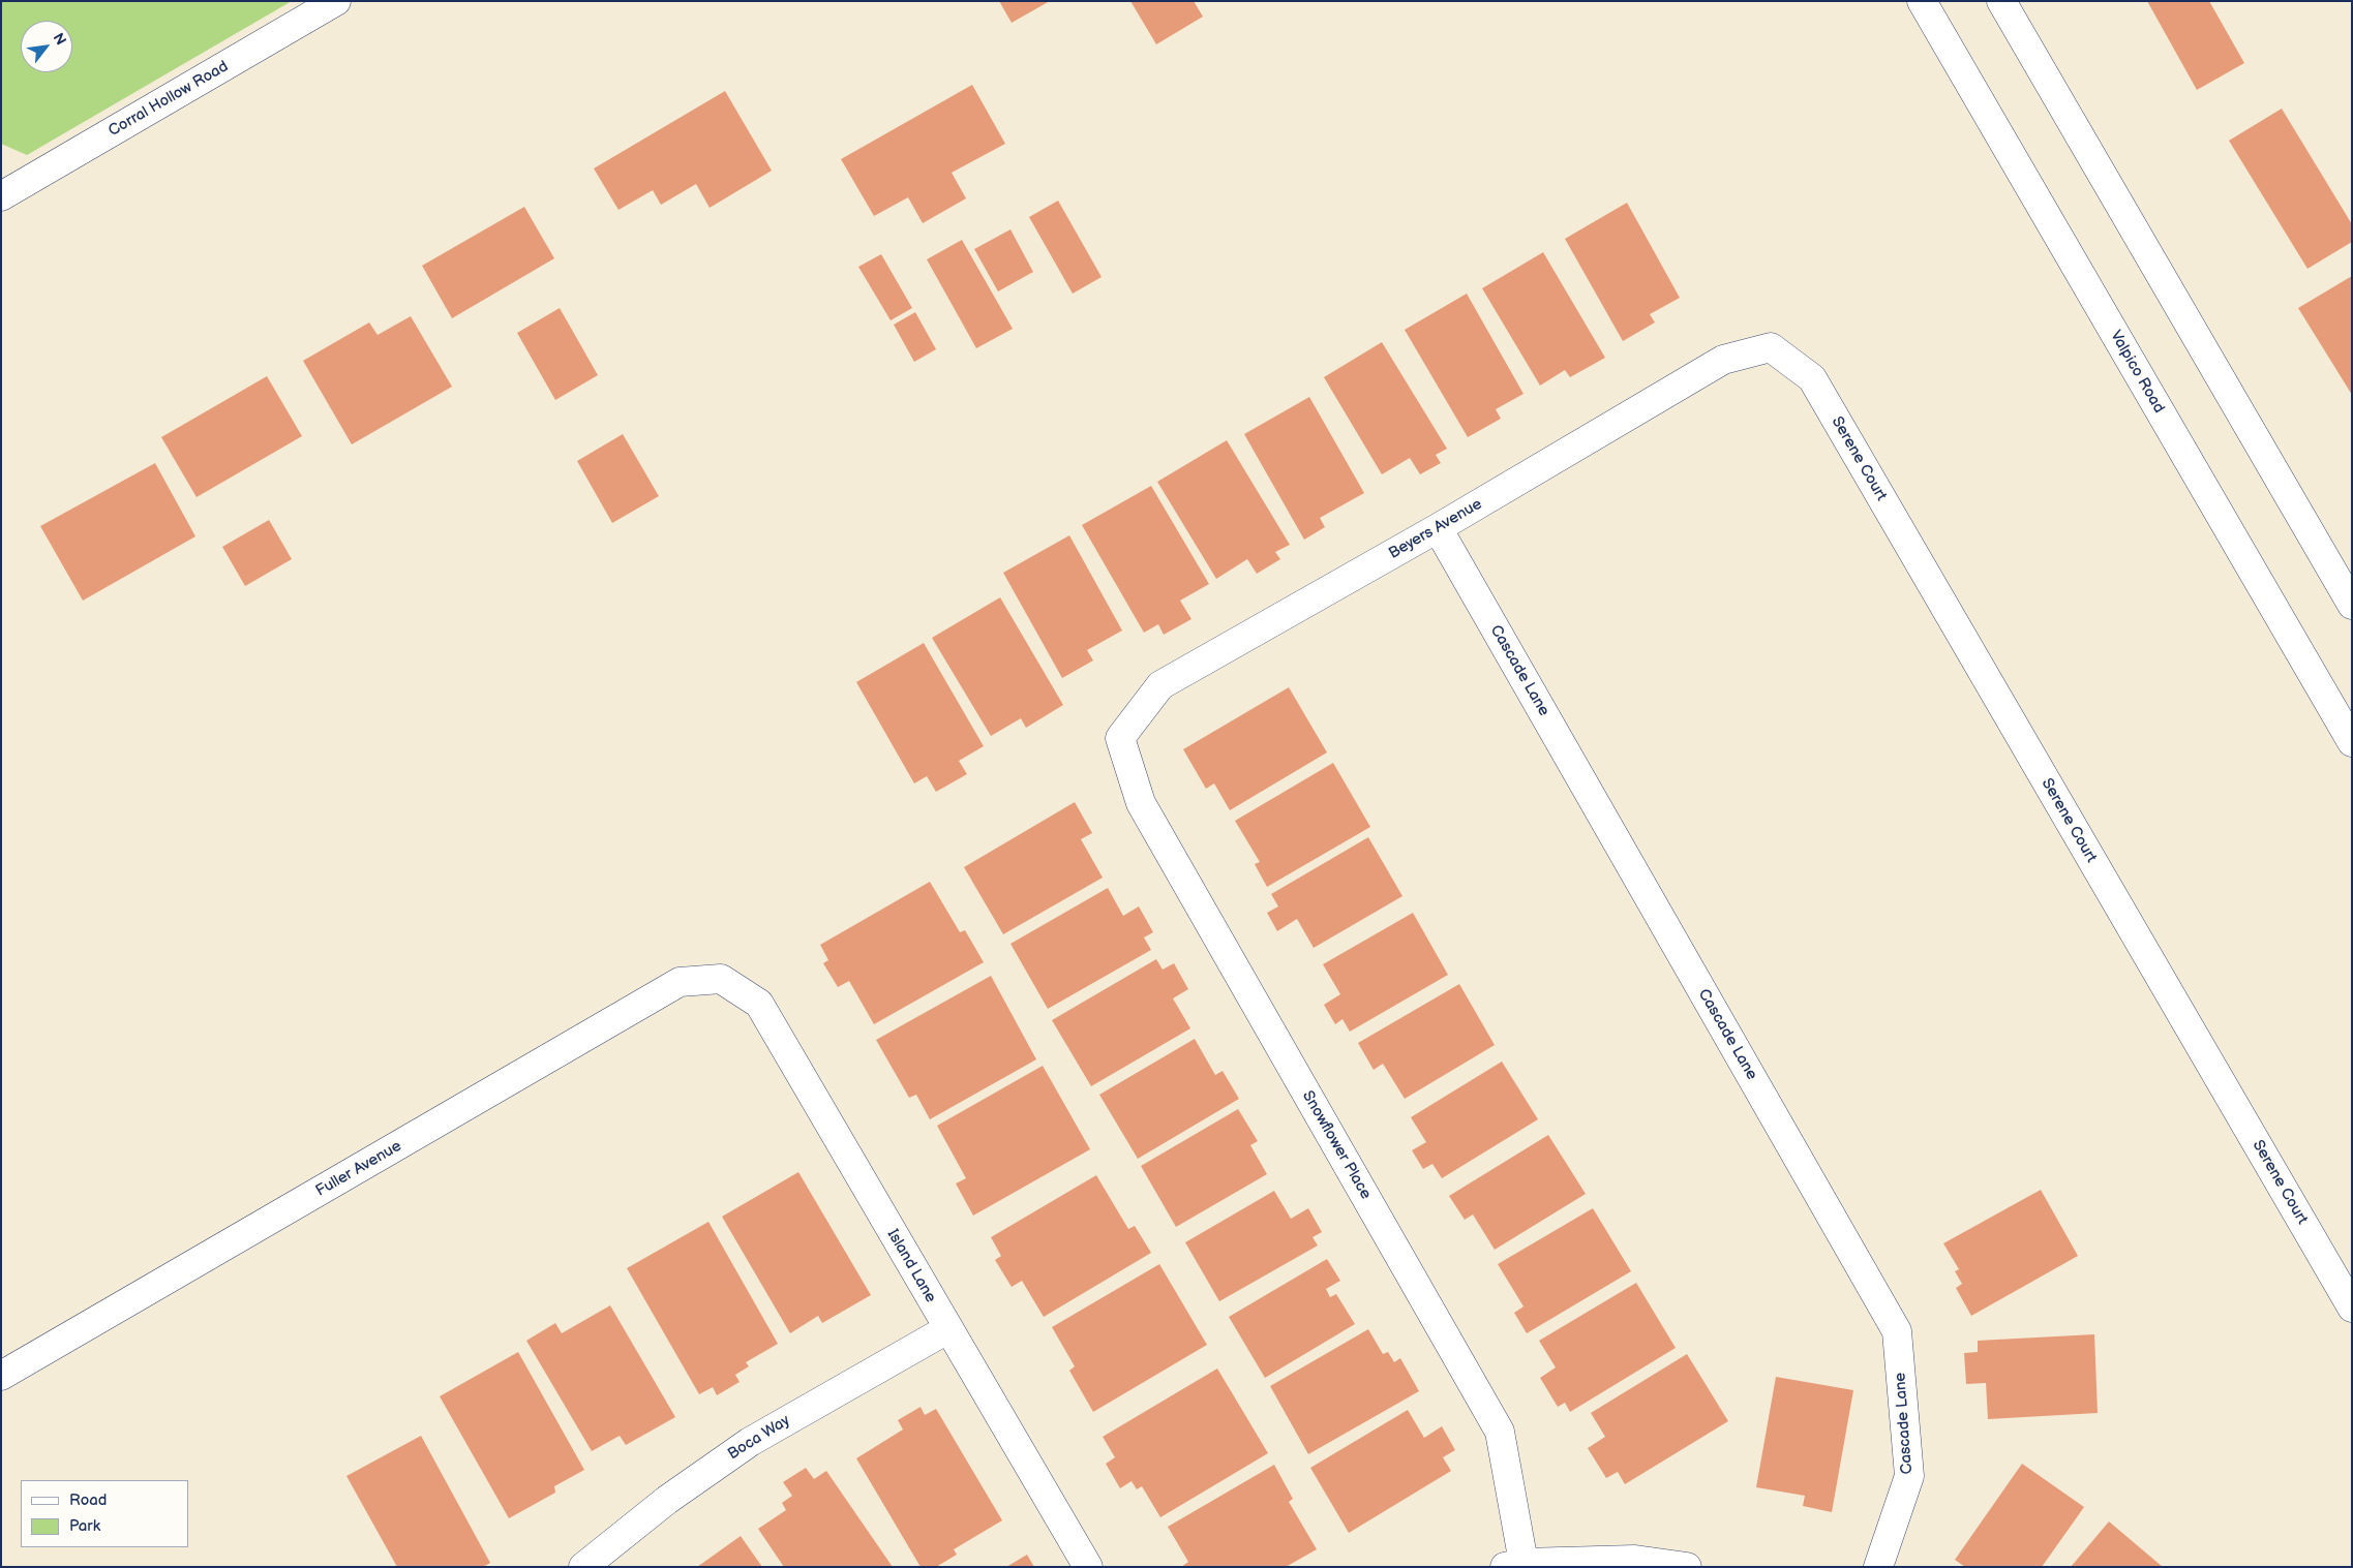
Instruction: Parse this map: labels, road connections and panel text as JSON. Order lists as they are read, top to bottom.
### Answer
{
  "streets": {
    "street": [
      "Corral Hollow Road",
      "Valpico Road",
      "Serene Court",
      "Beyers Avenue",
      "Cascade Lane",
      "Snowflower Place",
      "Fuller Avenue",
      "Island Lane",
      "Boca Way"
    ]
  },
  "crossings": [
    ["Serene Court", "Beyers Avenue"],
    ["Beyers Avenue", "Cascade Lane"],
    ["Beyers Avenue", "Snowflower Place"],
    ["Fuller Avenue", "Island Lane"],
    ["Island Lane", "Boca Way"]
  ],
  "legend": ["Road", "Park"],
  "north": "top right"
}
